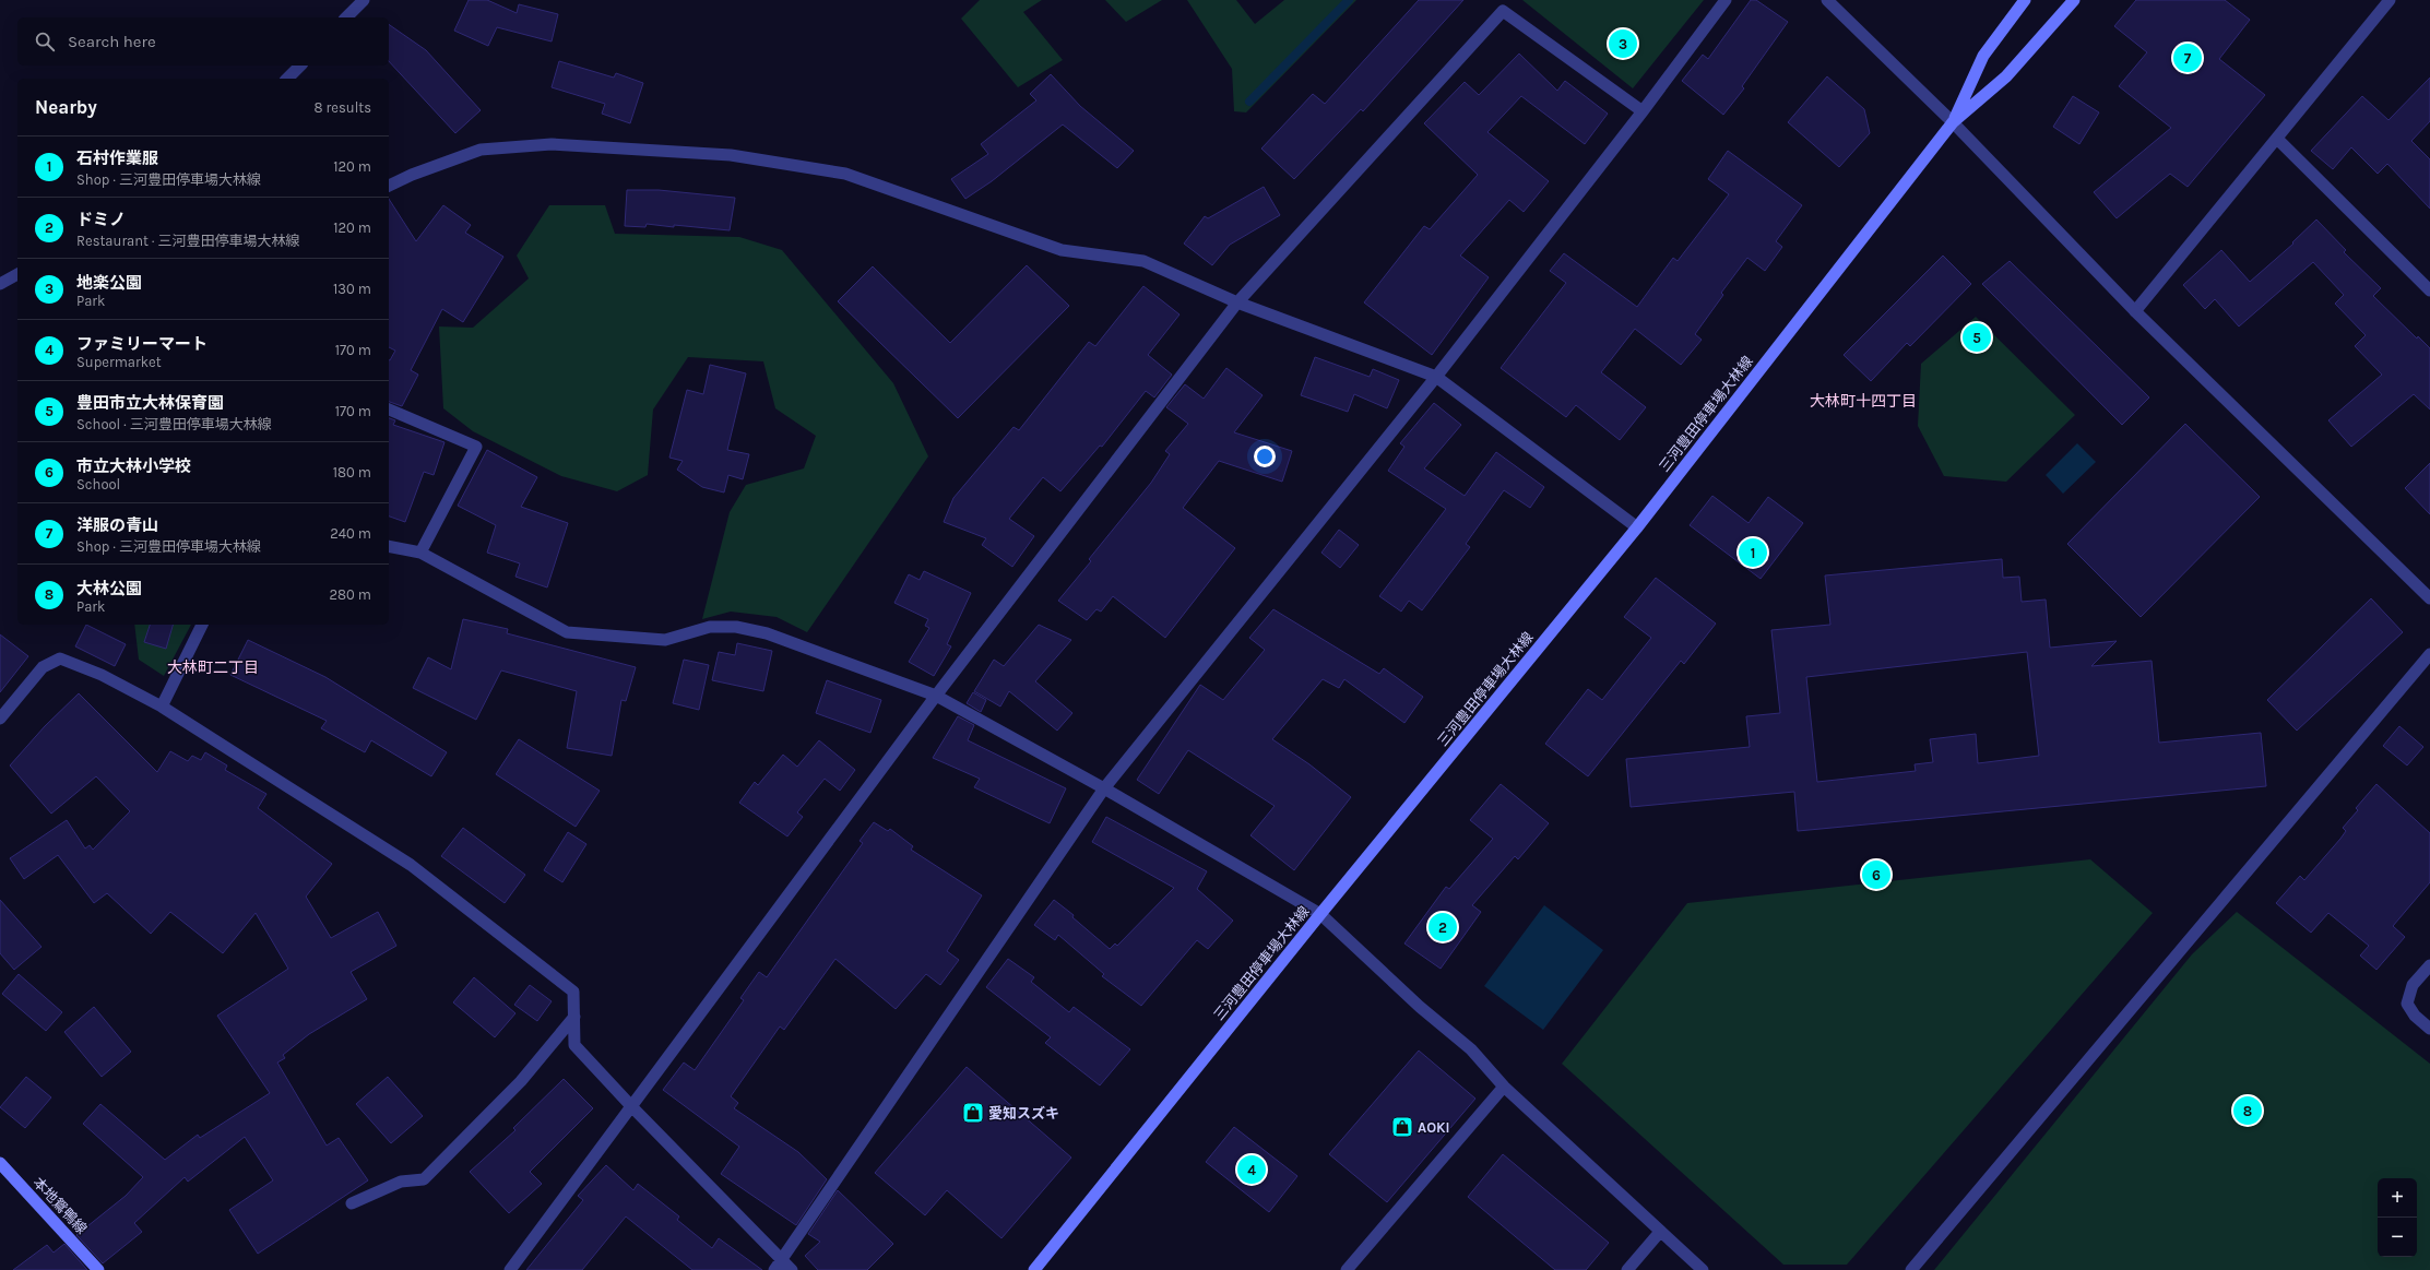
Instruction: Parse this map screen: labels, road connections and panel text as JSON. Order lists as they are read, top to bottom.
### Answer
{
  "streets": {
    "main road": ["三河豊田停車場大林線", "本地鴛鴨線"]
  },
  "districts": ["大林町十四丁目", "大林町二丁目"],
  "places": {
    "shop": ["愛知スズキ", "AOKI"]
  },
  "page": {
    "search": "Search here",
    "pins": [
      "3",
      "7",
      "5",
      "1",
      "6",
      "2",
      "8",
      "4"
    ],
    "heading": ["Nearby", "8 results"],
    "list": [
      {
        "mark": "1",
        "name": "石村作業服",
        "note": "Shop · 三河豊田停車場大林線",
        "value": "120 m"
      },
      {
        "mark": "2",
        "name": "ドミノ",
        "note": "Restaurant · 三河豊田停車場大林線",
        "value": "120 m"
      },
      {
        "mark": "3",
        "name": "地楽公園",
        "note": "Park",
        "value": "130 m"
      },
      {
        "mark": "4",
        "name": "ファミリーマート",
        "note": "Supermarket",
        "value": "170 m"
      },
      {
        "mark": "5",
        "name": "豊田市立大林保育園",
        "note": "School · 三河豊田停車場大林線",
        "value": "170 m"
      },
      {
        "mark": "6",
        "name": "市立大林小学校",
        "note": "School",
        "value": "180 m"
      },
      {
        "mark": "7",
        "name": "洋服の青山",
        "note": "Shop · 三河豊田停車場大林線",
        "value": "240 m"
      },
      {
        "mark": "8",
        "name": "大林公園",
        "note": "Park",
        "value": "280 m"
      }
    ],
    "map_buttons": ["+", "−"]
  }
}
